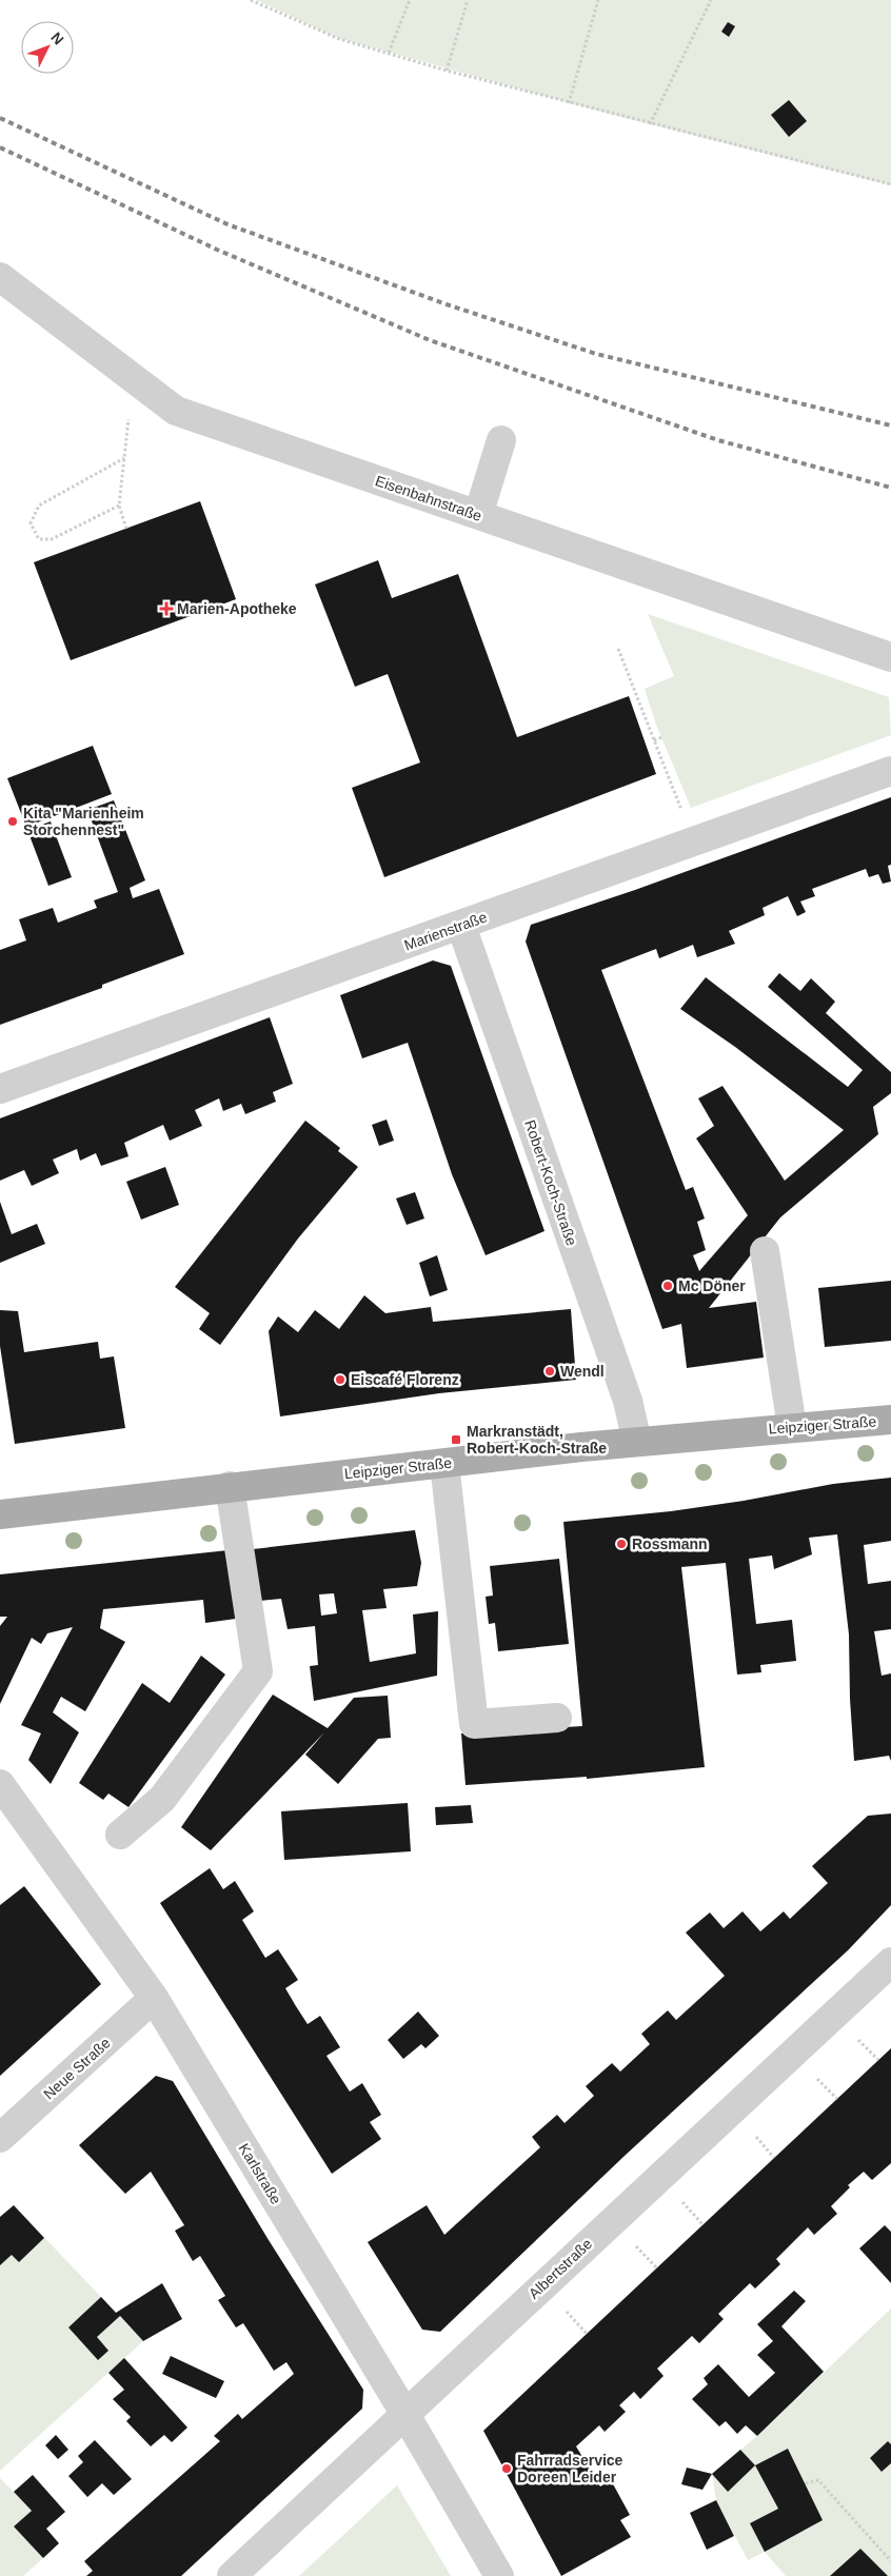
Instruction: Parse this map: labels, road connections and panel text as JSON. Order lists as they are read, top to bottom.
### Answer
{
  "streets": {
    "main road": ["Leipziger Straße"],
    "street": [
      "Eisenbahnstraße",
      "Marienstraße",
      "Robert-Koch-Straße",
      "Neue Straße",
      "Karlstraße",
      "Albertstraße"
    ]
  },
  "crossings": [
    ["Marienstraße", "Robert-Koch-Straße"],
    ["Robert-Koch-Straße", "Leipziger Straße"],
    ["Neue Straße", "Karlstraße"],
    ["Karlstraße", "Albertstraße"]
  ],
  "places": {
    "health": ["Marien-Apotheke"],
    "other": [
      "Kita \"Marienheim Storchennest\"",
      "Mc Döner",
      "Wendl",
      "Eiscafé Florenz",
      "Rossmann",
      "Fahrradservice Doreen Leider"
    ],
    "transit": ["Markranstädt, Robert-Koch-Straße"]
  },
  "north": "top right"
}
